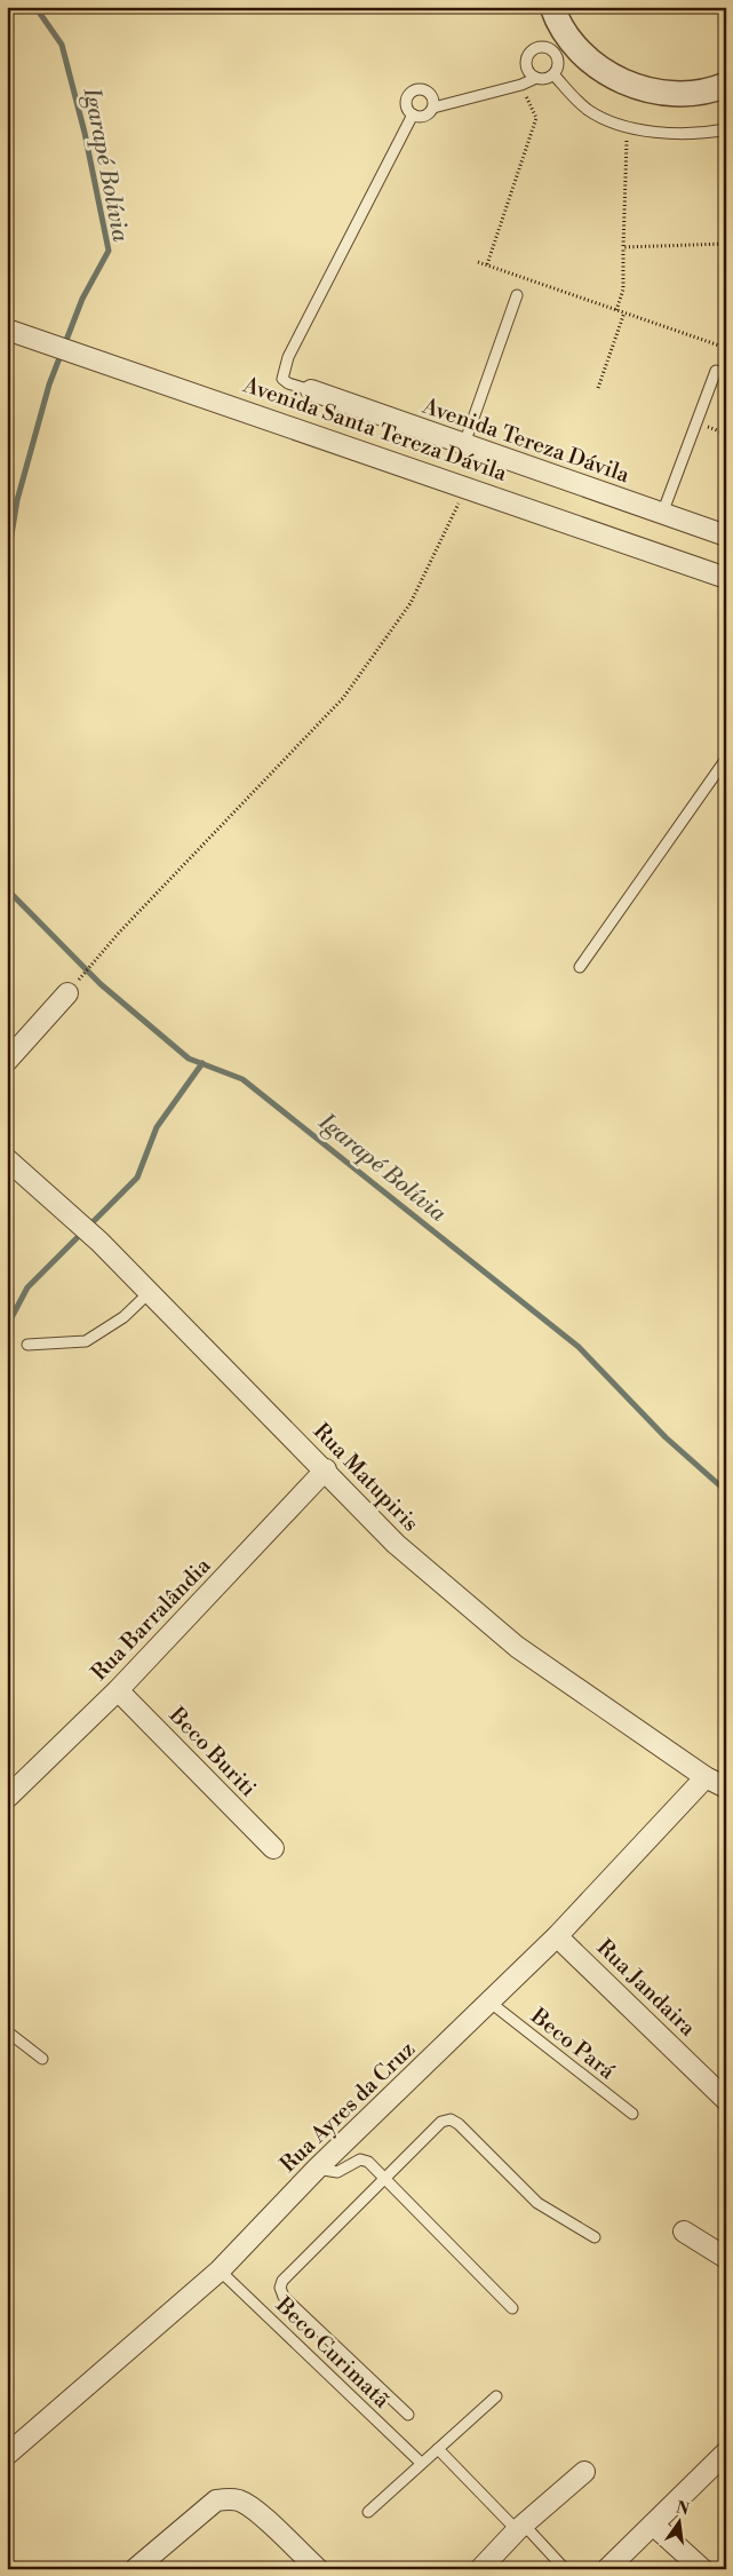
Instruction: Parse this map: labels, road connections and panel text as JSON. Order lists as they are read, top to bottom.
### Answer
{
  "streets": {
    "street": [
      "Avenida Santa Tereza Dávila",
      "Avenida Tereza Dávila",
      "Rua Matupiris",
      "Rua Barralândia",
      "Beco Buriti",
      "Rua Jandaira",
      "Rua Ayres da Cruz"
    ],
    "lane": ["Beco Pará", "Beco Curimatã"]
  },
  "crossings": [
    ["Rua Matupiris", "Rua Barralândia"],
    ["Rua Matupiris", "Rua Ayres da Cruz"],
    ["Rua Barralândia", "Beco Buriti"],
    ["Rua Jandaira", "Rua Ayres da Cruz"],
    ["Beco Pará", "Rua Ayres da Cruz"],
    ["Rua Ayres da Cruz", "Beco Curimatã"]
  ],
  "water": ["Igarapé Bolívia"],
  "north": "top"
}
